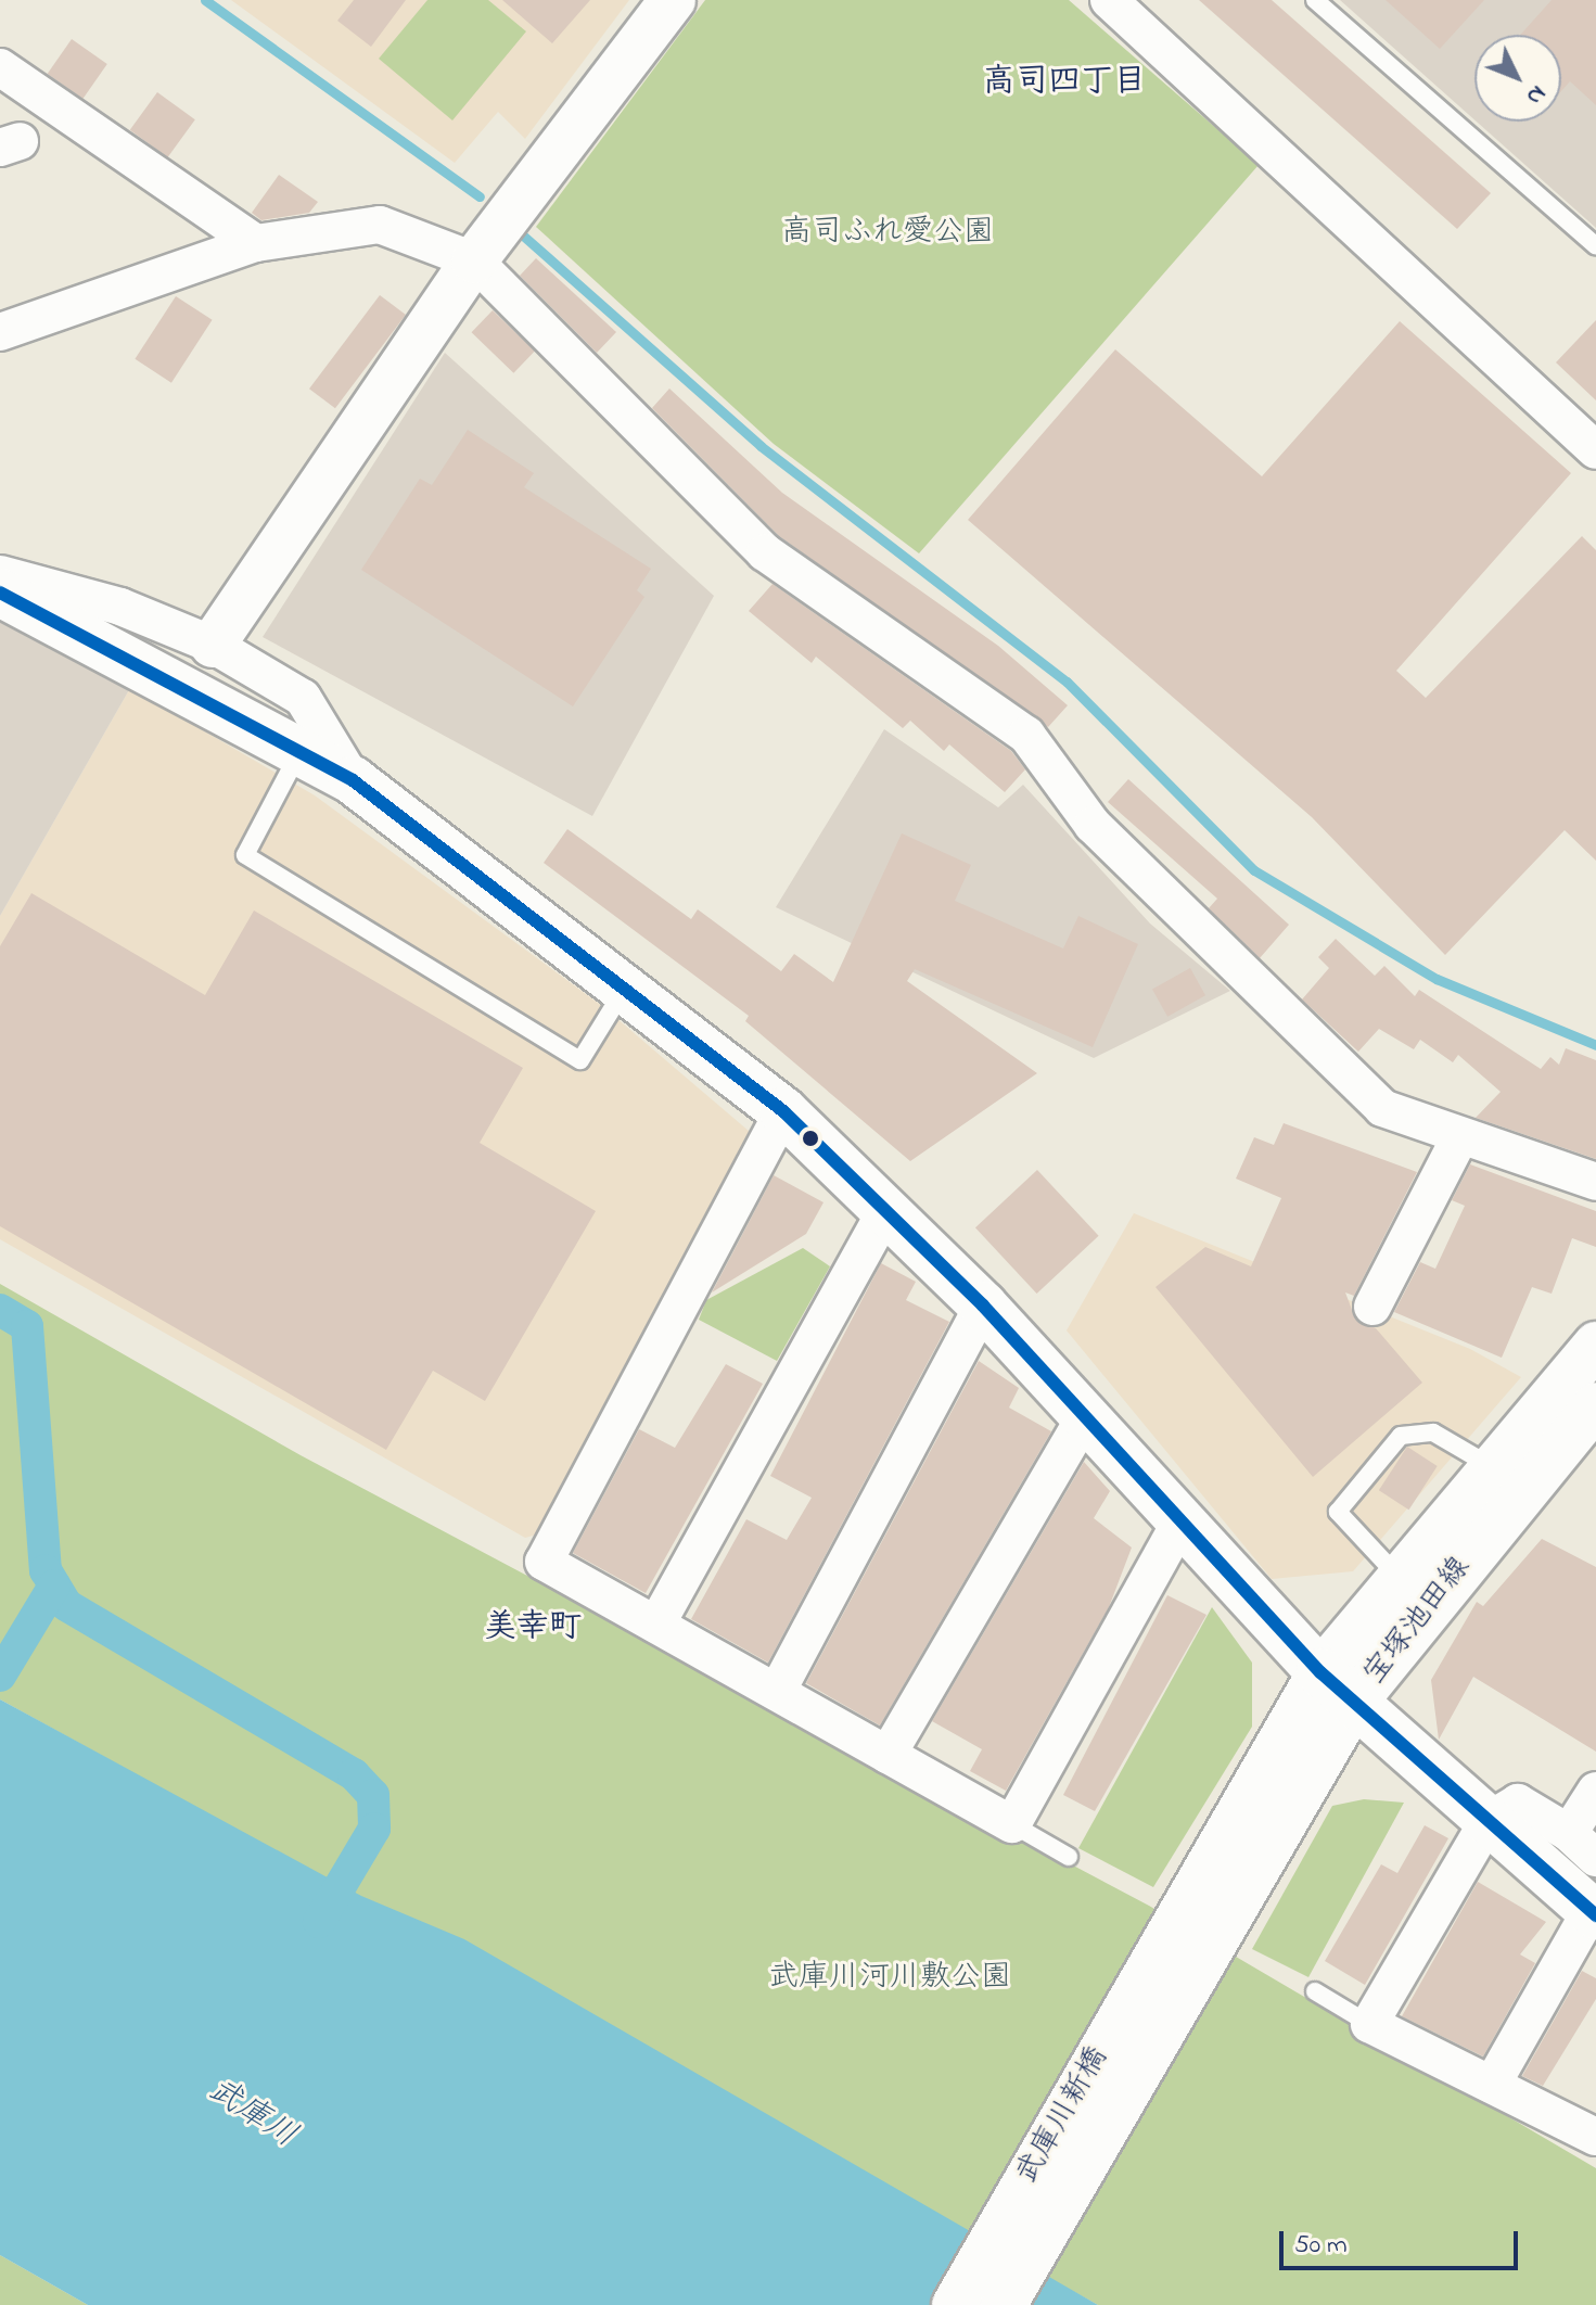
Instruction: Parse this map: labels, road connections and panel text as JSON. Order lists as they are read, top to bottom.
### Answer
{
  "streets": {
    "street": ["宝塚池田線", "武庫川新橋"]
  },
  "crossings": [
    ["宝塚池田線", "武庫川新橋"]
  ],
  "districts": ["高司四丁目", "美幸町"],
  "water": ["武庫川"],
  "parks": ["高司ふれ愛公園", "武庫川河川敷公園"],
  "scale_bar": "50 m",
  "north": "bottom right"
}
